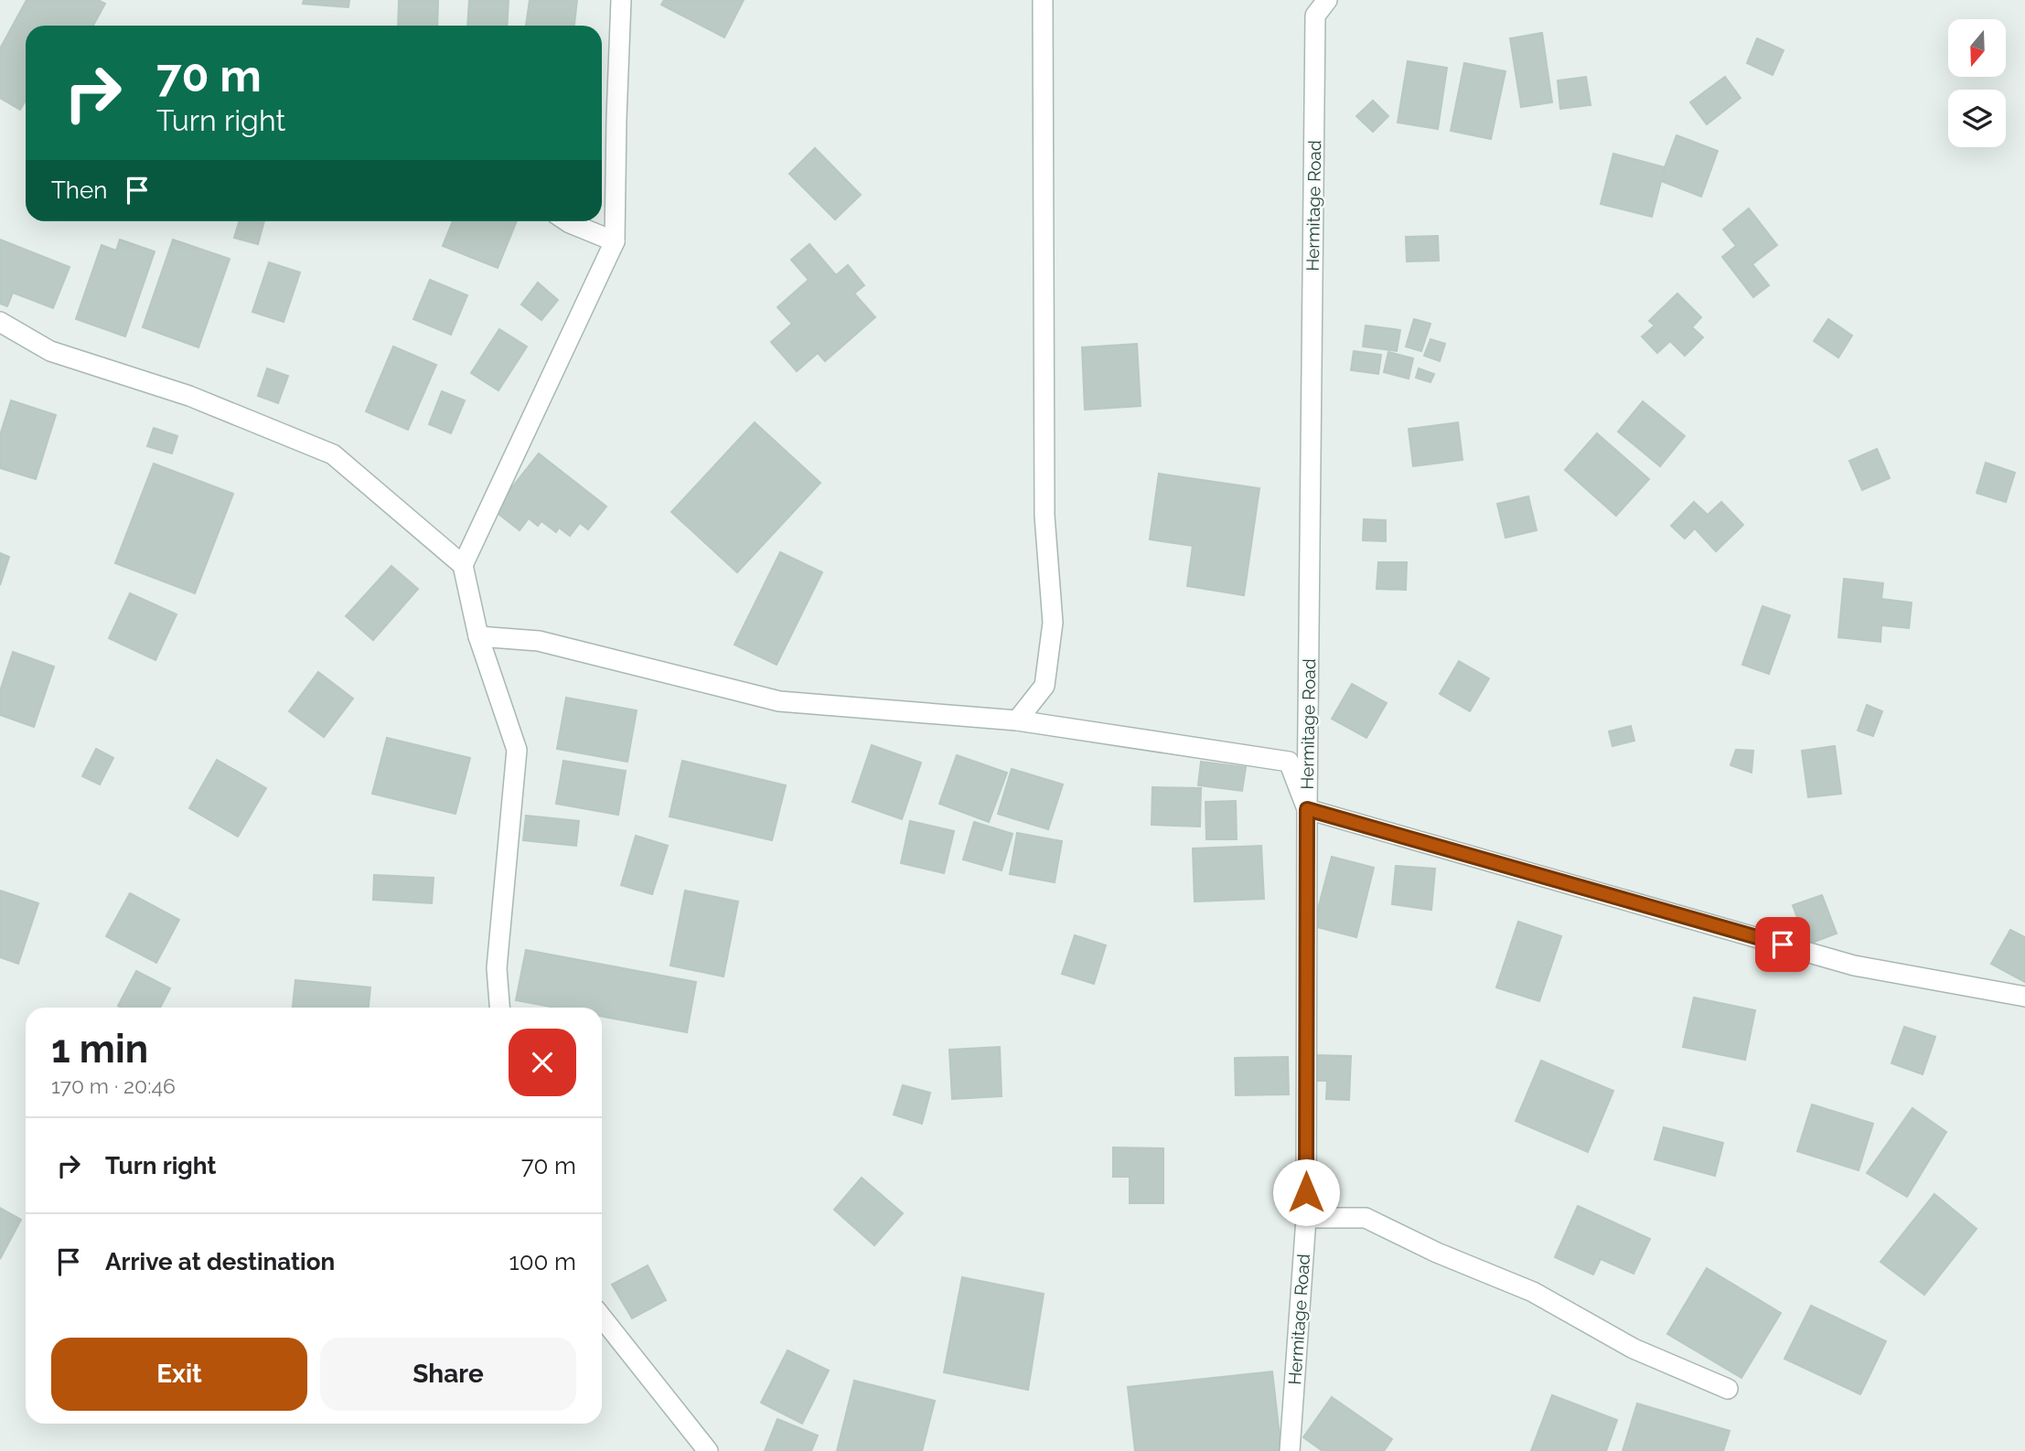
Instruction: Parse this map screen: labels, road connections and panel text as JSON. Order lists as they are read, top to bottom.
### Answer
{
  "streets": {
    "street": ["Hermitage Road"]
  },
  "north": "bottom",
  "page": {
    "turn": ["70 m", "Turn right"],
    "then": "Then",
    "heading": ["1 min", "170 m · 20:46"],
    "list": [
      {
        "name": "Turn right",
        "value": "70 m"
      },
      {
        "name": "Arrive at destination",
        "value": "100 m"
      }
    ],
    "buttons": ["Exit", "Share"]
  }
}
